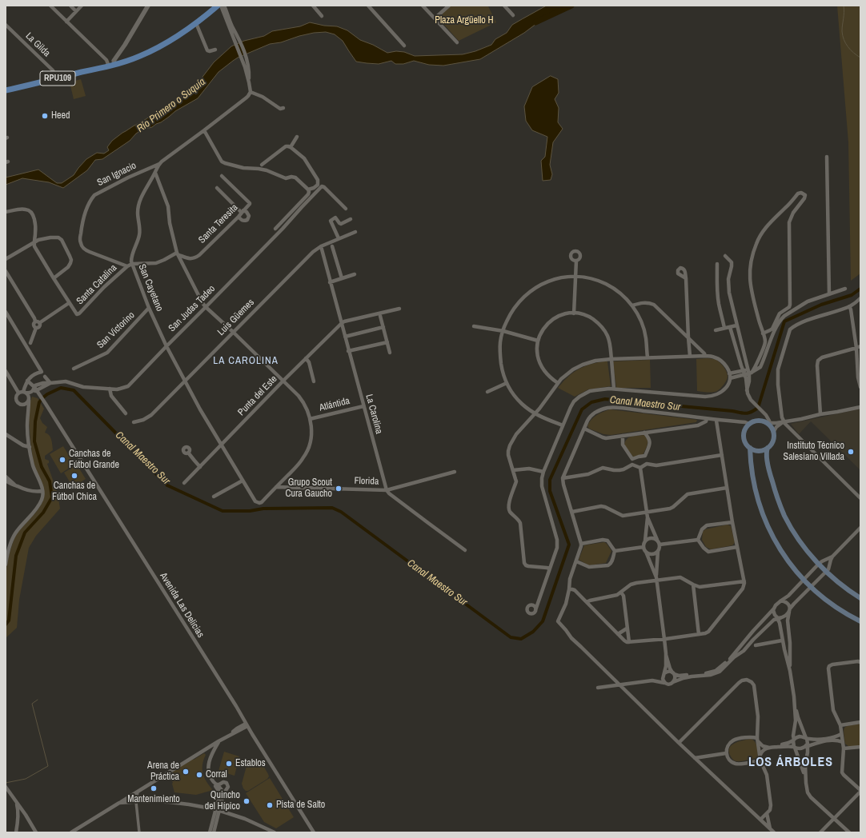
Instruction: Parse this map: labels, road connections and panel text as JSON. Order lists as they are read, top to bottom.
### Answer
{
  "streets": {
    "main road": ["RPU109"],
    "street": [
      "La Gilda",
      "San Ignacio",
      "Santa Teresita",
      "Santa Catalina",
      "San Cayetano",
      "San Judas Tadeo",
      "Luis Güemes",
      "San Victorino",
      "Punta del Este",
      "Atlántida",
      "La Carolina",
      "Florida",
      "Avenida Las Delicias"
    ]
  },
  "crossings": [
    ["La Gilda", "RPU109"],
    ["San Ignacio", "Santa Catalina"],
    ["San Ignacio", "San Cayetano"],
    ["San Cayetano", "San Judas Tadeo"],
    ["San Cayetano", "Luis Güemes"],
    ["San Cayetano", "San Victorino"],
    ["San Cayetano", "Punta del Este"],
    ["San Cayetano", "Florida"],
    ["San Judas Tadeo", "Avenida Las Delicias"],
    ["Luis Güemes", "La Carolina"],
    ["Punta del Este", "La Carolina"],
    ["Atlántida", "La Carolina"],
    ["La Carolina", "Florida"]
  ],
  "districts": ["LA CAROLINA", "LOS ÁRBOLES"],
  "water": ["Río Primero o Suquía", "Canal Maestro Sur"],
  "parks": ["Plaza Argüello H"],
  "places": [
    "Heed",
    "Instituto Técnico Salesiano Villada",
    "Canchas de Fútbol Grande",
    "Canchas de Fútbol Chica",
    "Grupo Scout Cura Gaucho",
    "Establos",
    "Arena de Práctica",
    "Corral",
    "Mantenimiento",
    "Quincho del Hípico",
    "Pista de Salto"
  ]
}
